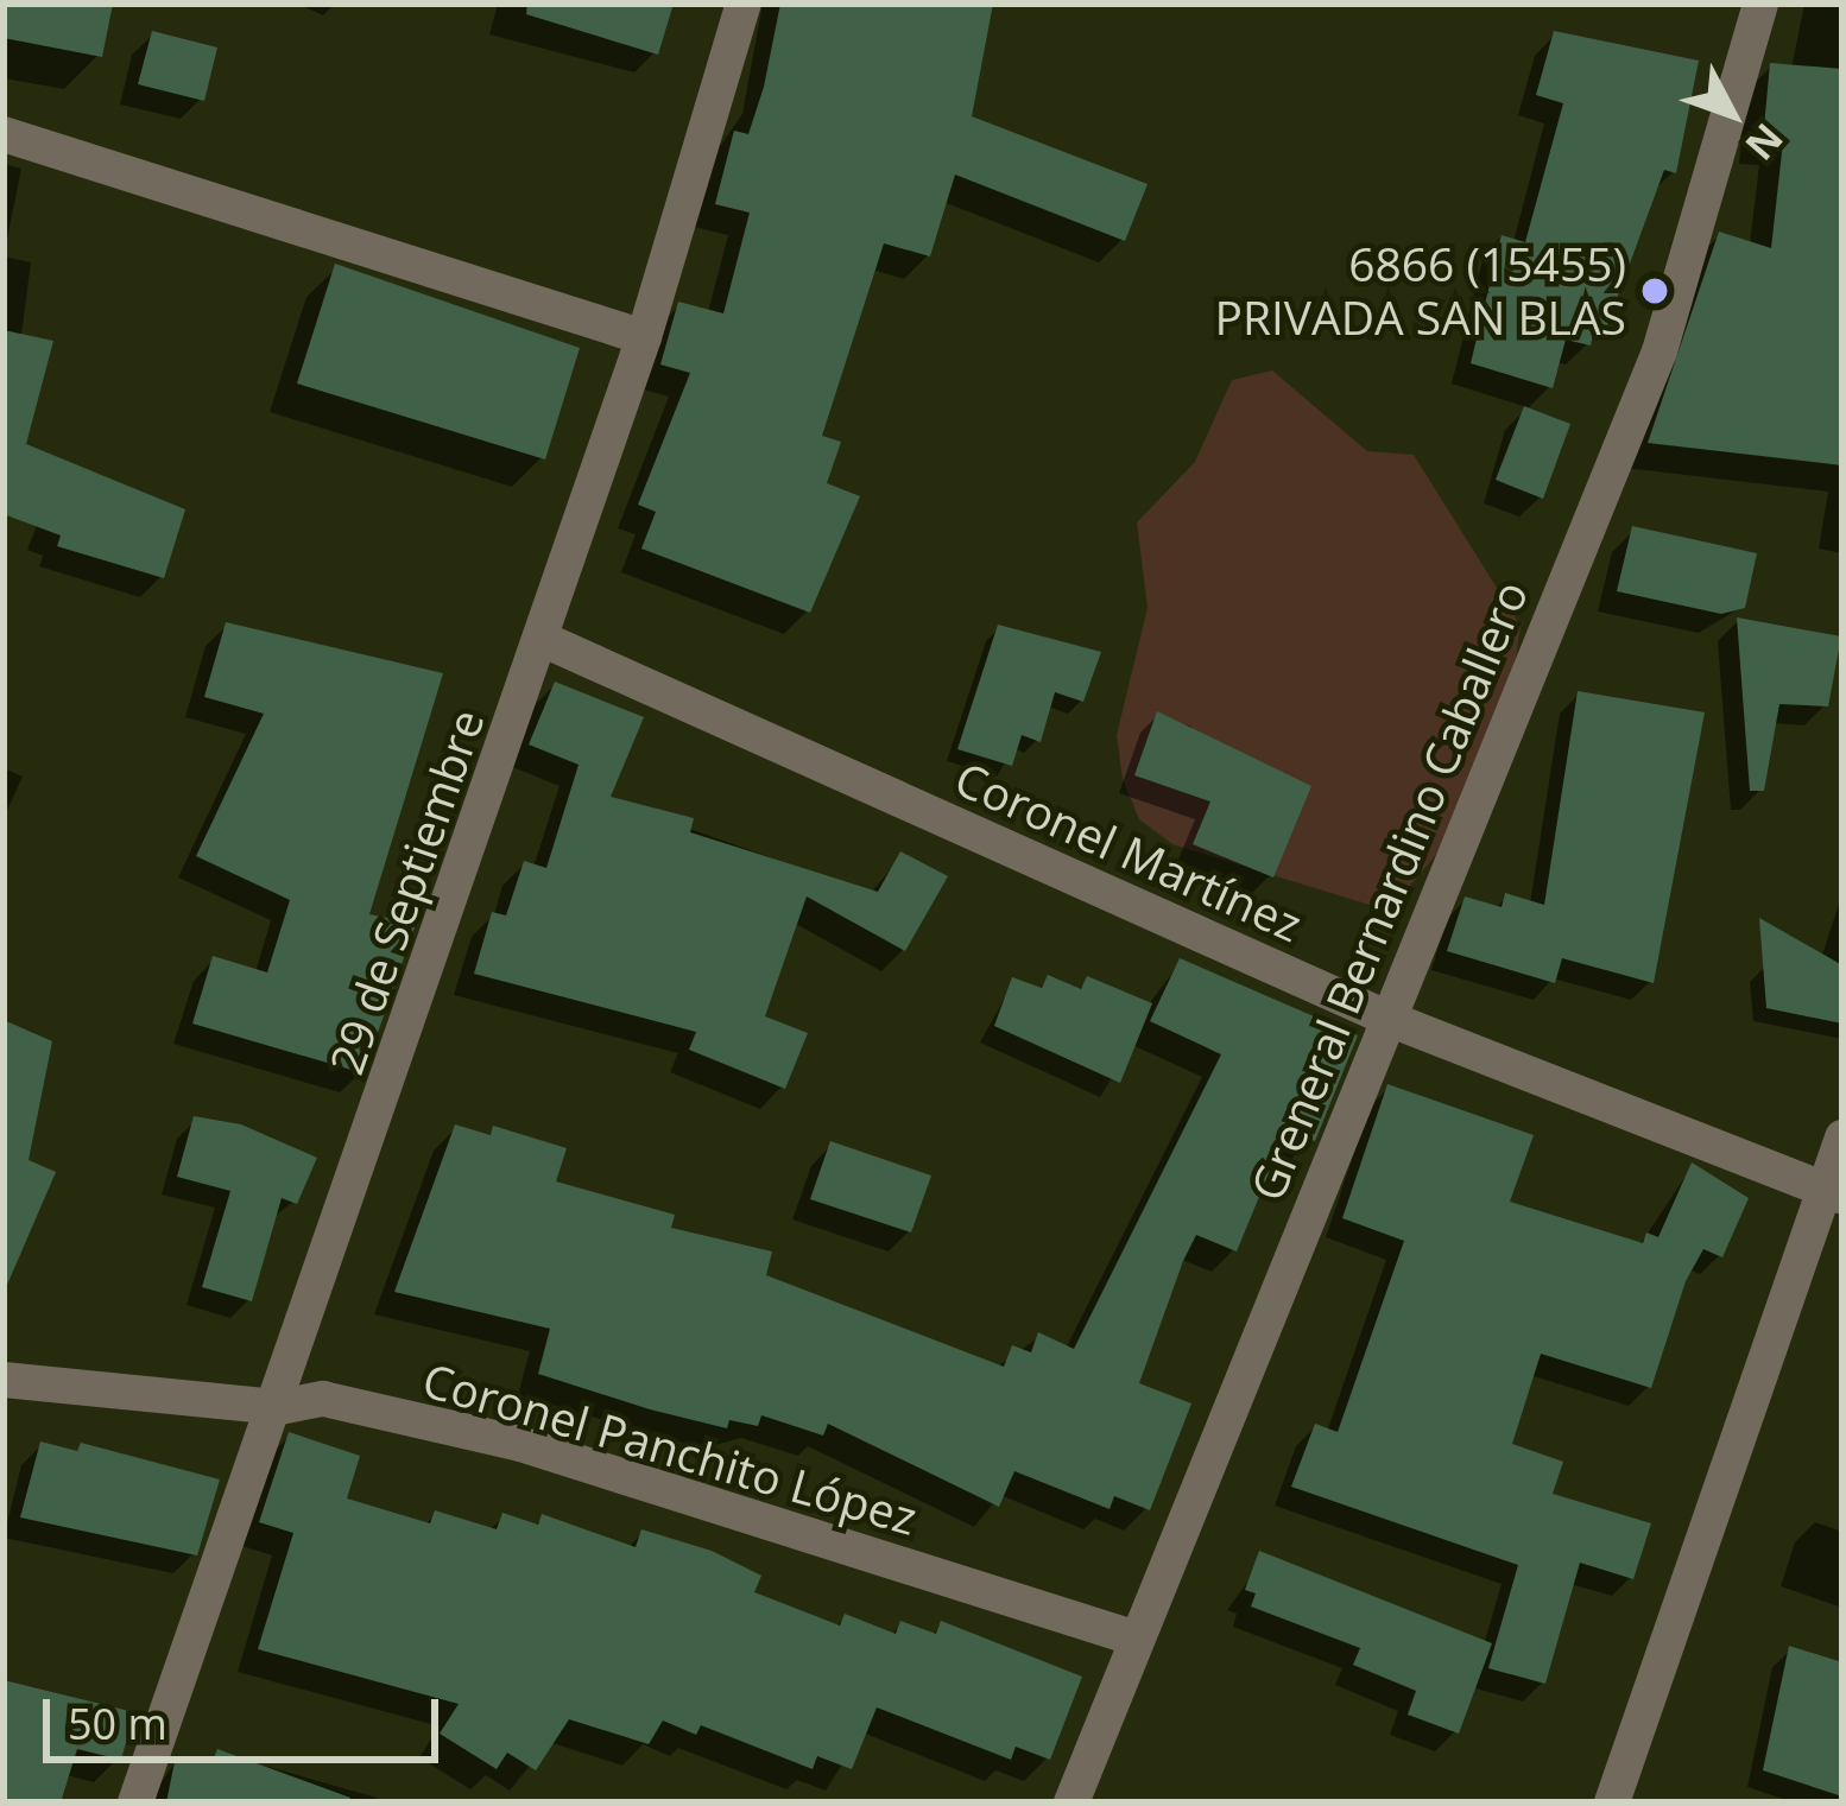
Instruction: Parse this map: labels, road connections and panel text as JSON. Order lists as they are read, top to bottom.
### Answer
{
  "streets": {
    "street": [
      "Coronel Martínez",
      "Greneral Bernardino Caballero",
      "29 de Septiembre",
      "Coronel Panchito López"
    ]
  },
  "crossings": [
    ["Coronel Martínez", "Greneral Bernardino Caballero"],
    ["Coronel Martínez", "29 de Septiembre"],
    ["Greneral Bernardino Caballero", "Coronel Panchito López"],
    ["29 de Septiembre", "Coronel Panchito López"]
  ],
  "places": ["6866 (15455) PRIVADA SAN BLAS"],
  "scale_bar": "50 m",
  "north": "bottom right"
}
